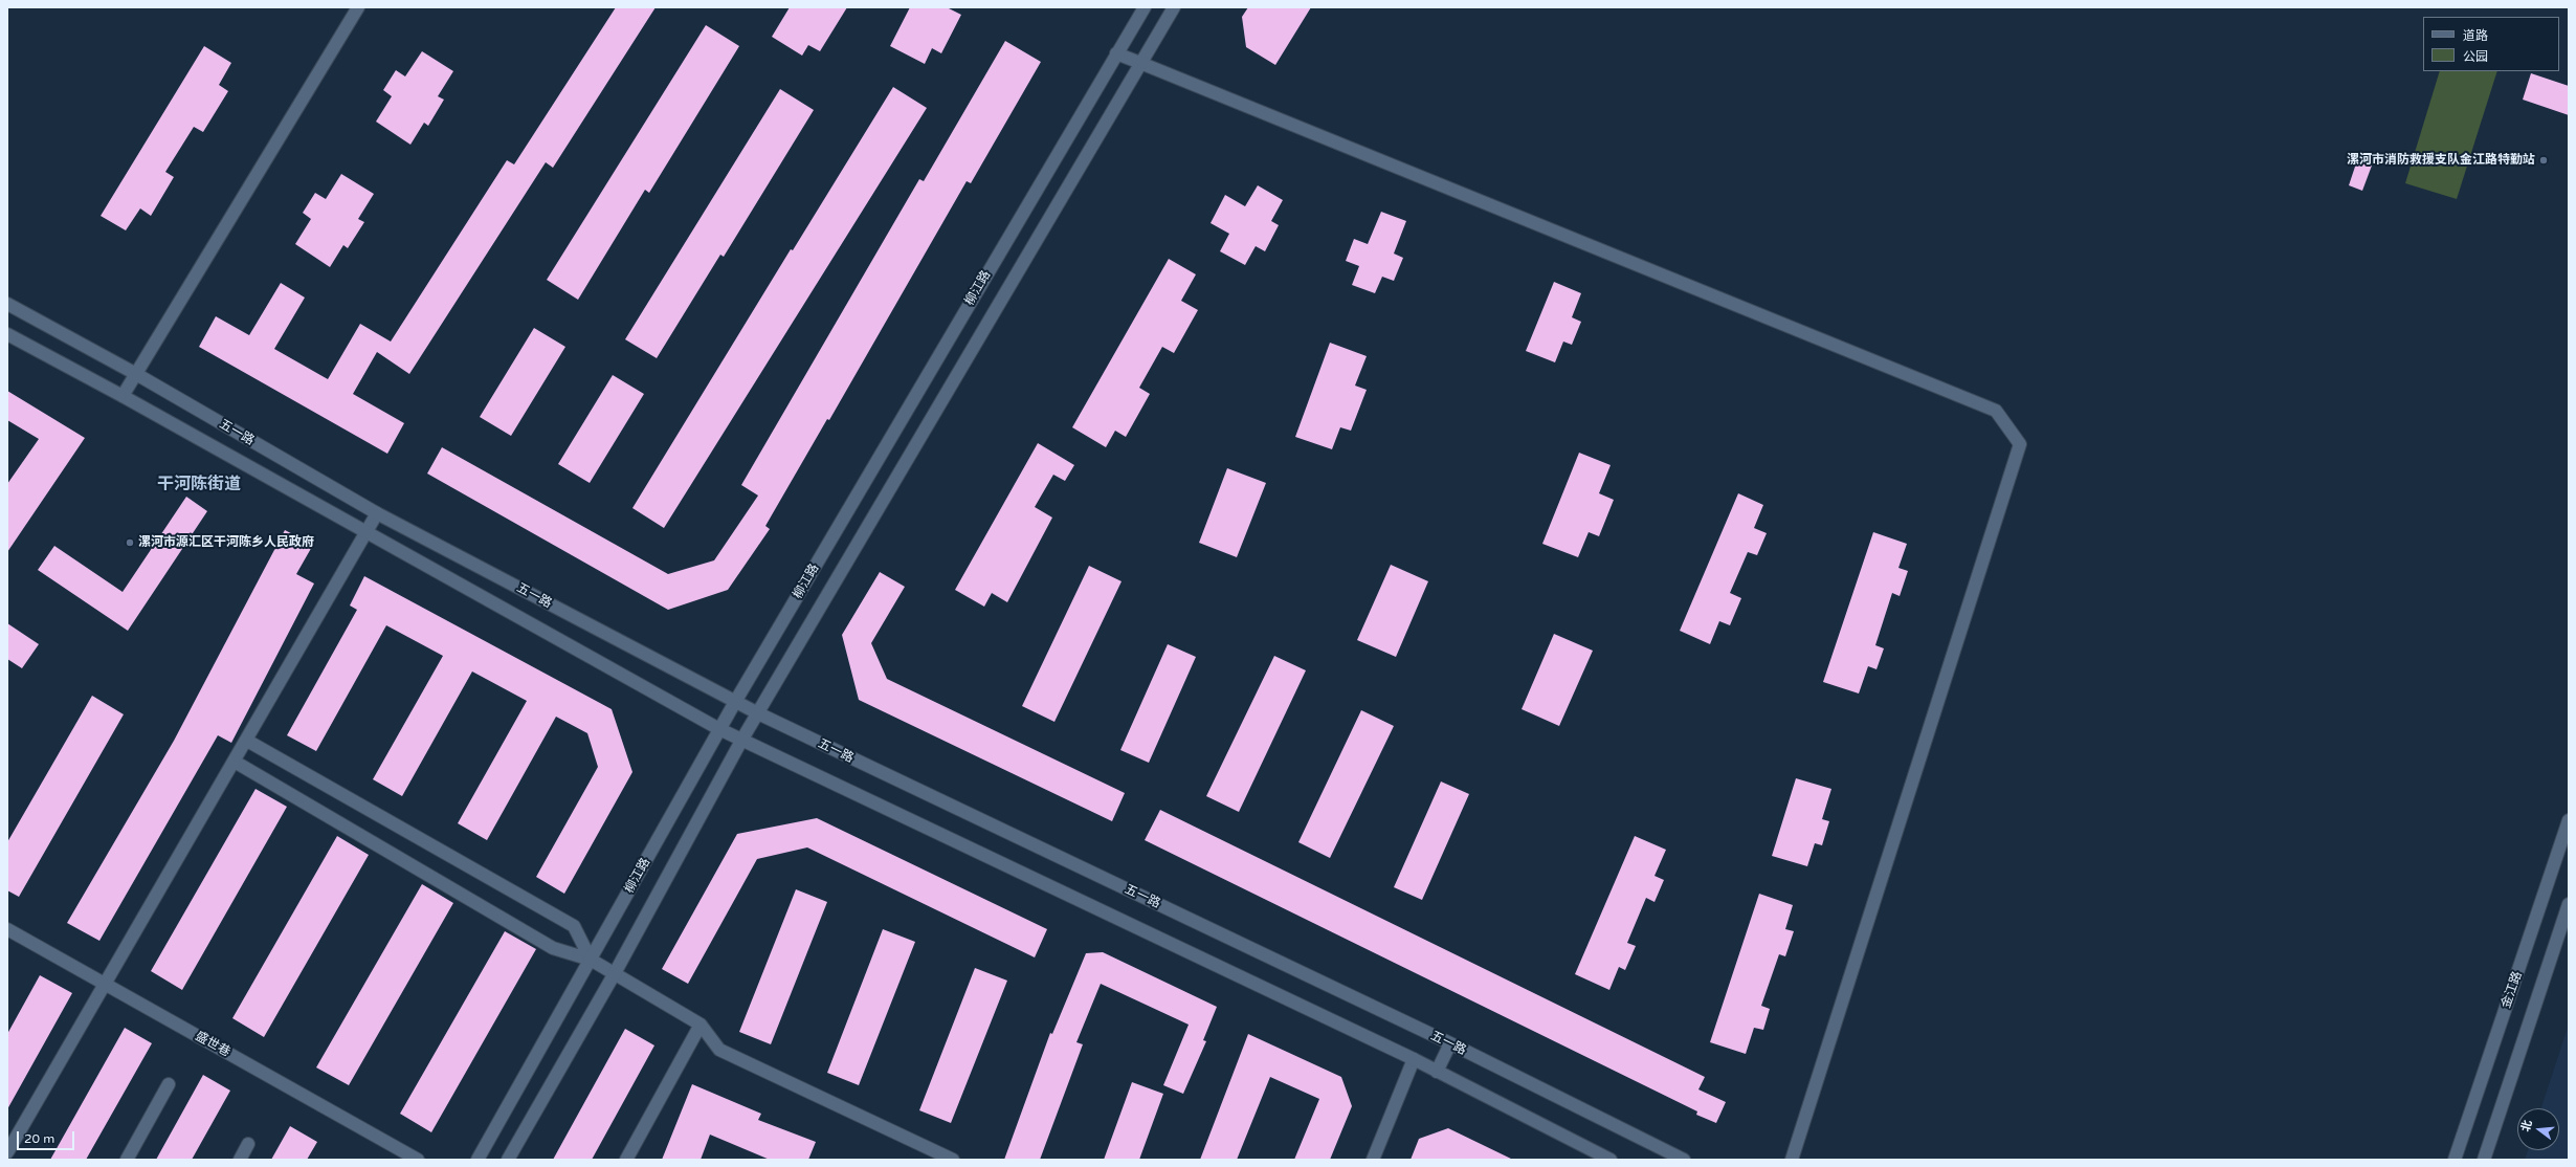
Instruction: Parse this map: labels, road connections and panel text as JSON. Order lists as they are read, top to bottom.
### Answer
{
  "streets": {
    "street": [
      "柳江路",
      "五一路",
      "金江路",
      "盛世巷"
    ]
  },
  "crossings": [
    ["柳江路", "五一路"]
  ],
  "districts": ["干河陈街道"],
  "places": ["漯河市消防救援支队金江路特勤站", "漯河市源汇区干河陈乡人民政府"],
  "legend": ["道路", "公园"],
  "scale_bar": "20 m",
  "north": "left"
}
